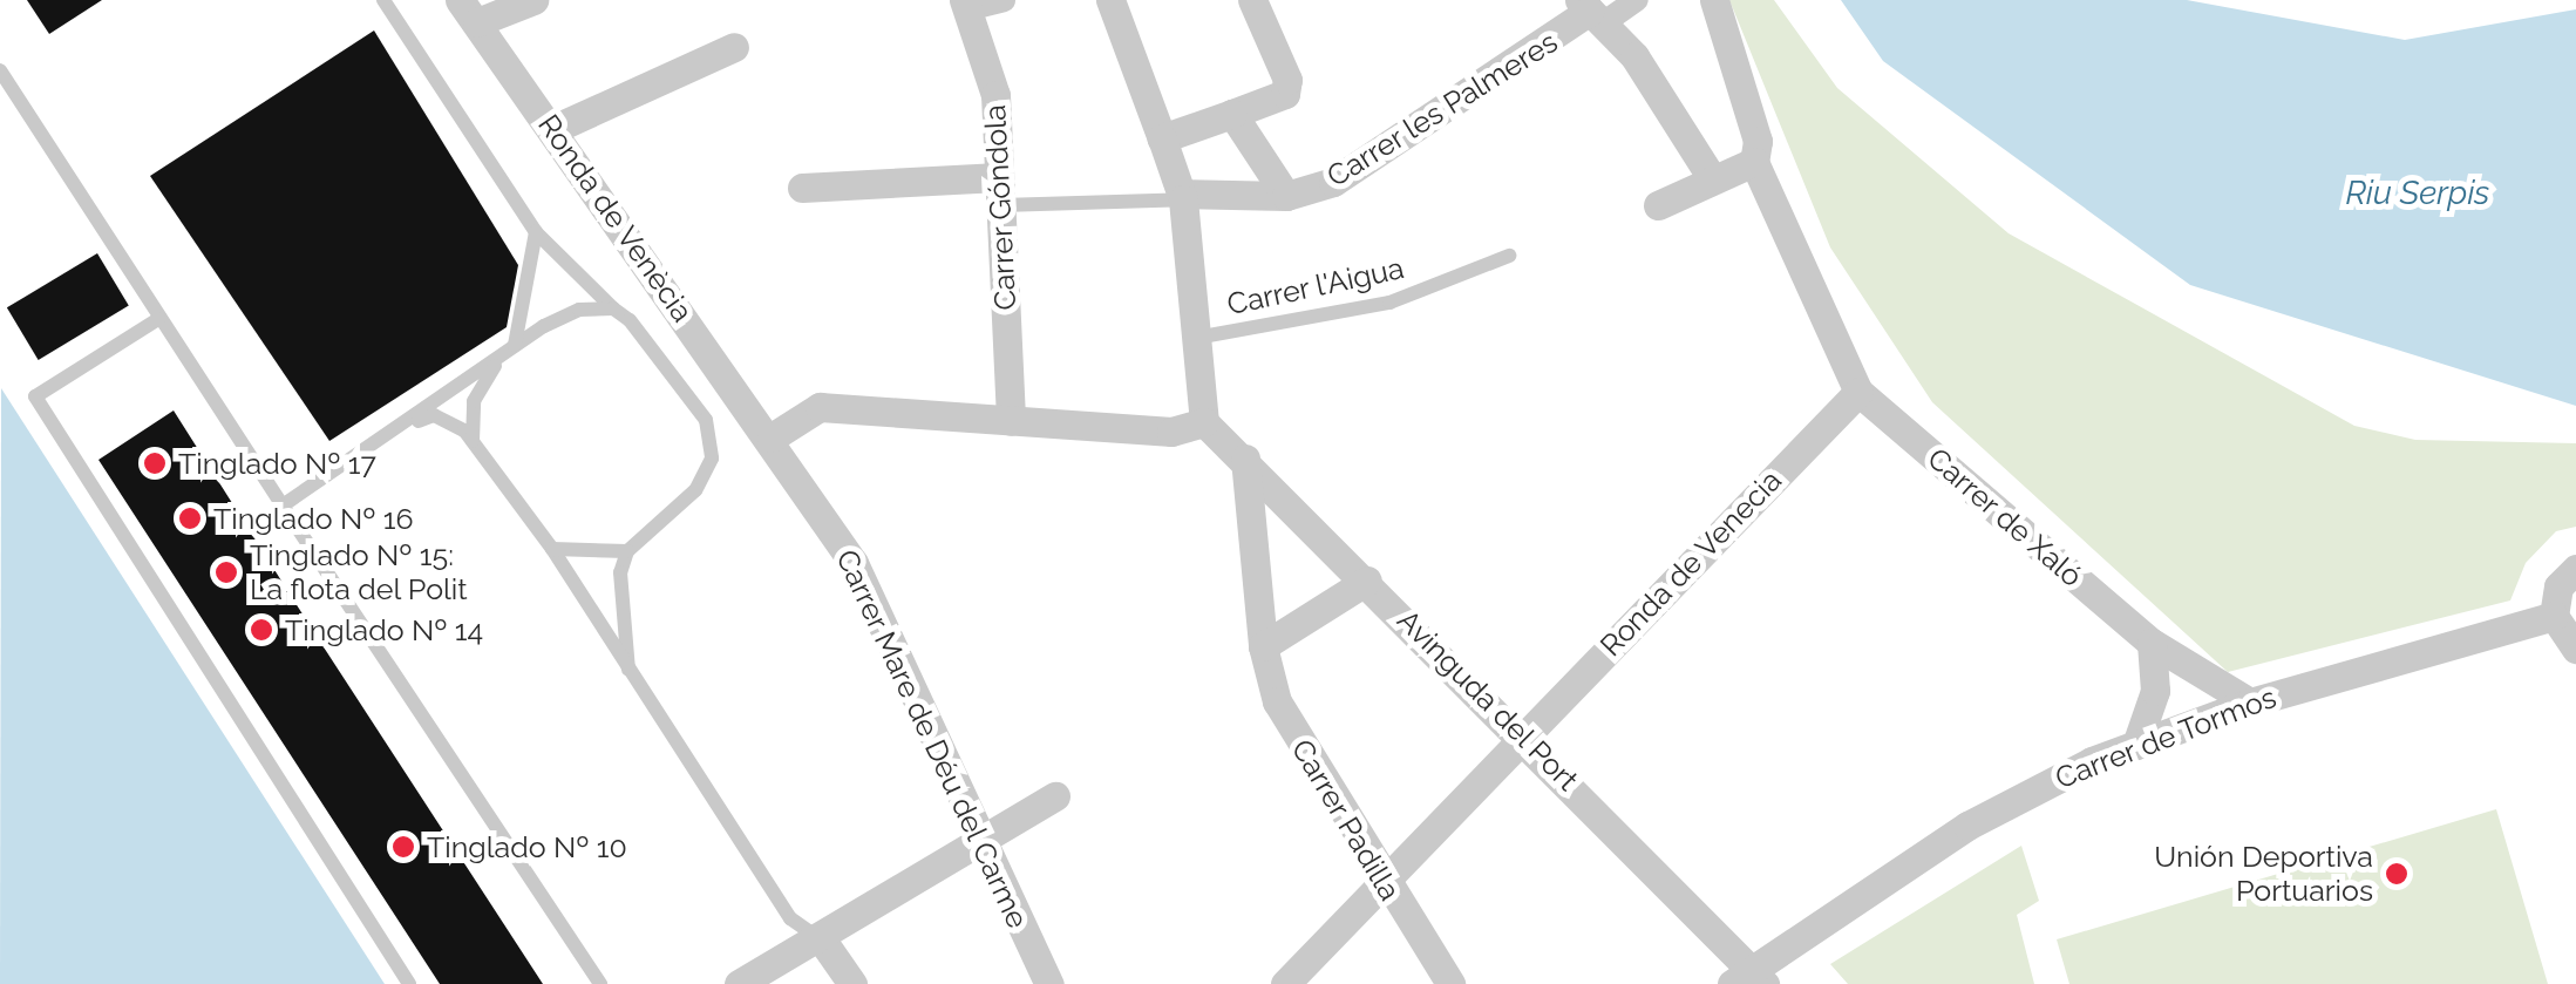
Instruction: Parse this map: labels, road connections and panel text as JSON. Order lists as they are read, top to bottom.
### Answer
{
  "streets": {
    "street": [
      "Carrer les Palmeres",
      "Carrer Góndola",
      "Ronda de Venècia",
      "Carrer de Xaló",
      "Ronda de Venecia",
      "Avinguda del Port",
      "Carrer de Tormos",
      "Carrer Mare de Déu del Carme",
      "Carrer Padilla"
    ],
    "lane": ["Carrer l'Aigua"]
  },
  "crossings": [
    ["Ronda de Venècia", "Carrer Mare de Déu del Carme"],
    ["Carrer de Xaló", "Ronda de Venecia"],
    ["Carrer de Xaló", "Carrer de Tormos"],
    ["Ronda de Venecia", "Avinguda del Port"],
    ["Ronda de Venecia", "Carrer Padilla"],
    ["Avinguda del Port", "Carrer de Tormos"],
    ["Avinguda del Port", "Carrer Padilla"]
  ],
  "water": ["Riu Serpis"],
  "places": [
    "Tinglado Nº 17",
    "Tinglado Nº 16",
    "Tinglado Nº 15: La flota del Polit",
    "Tinglado Nº 14",
    "Tinglado Nº 10",
    "Unión Deportiva Portuarios"
  ]
}
